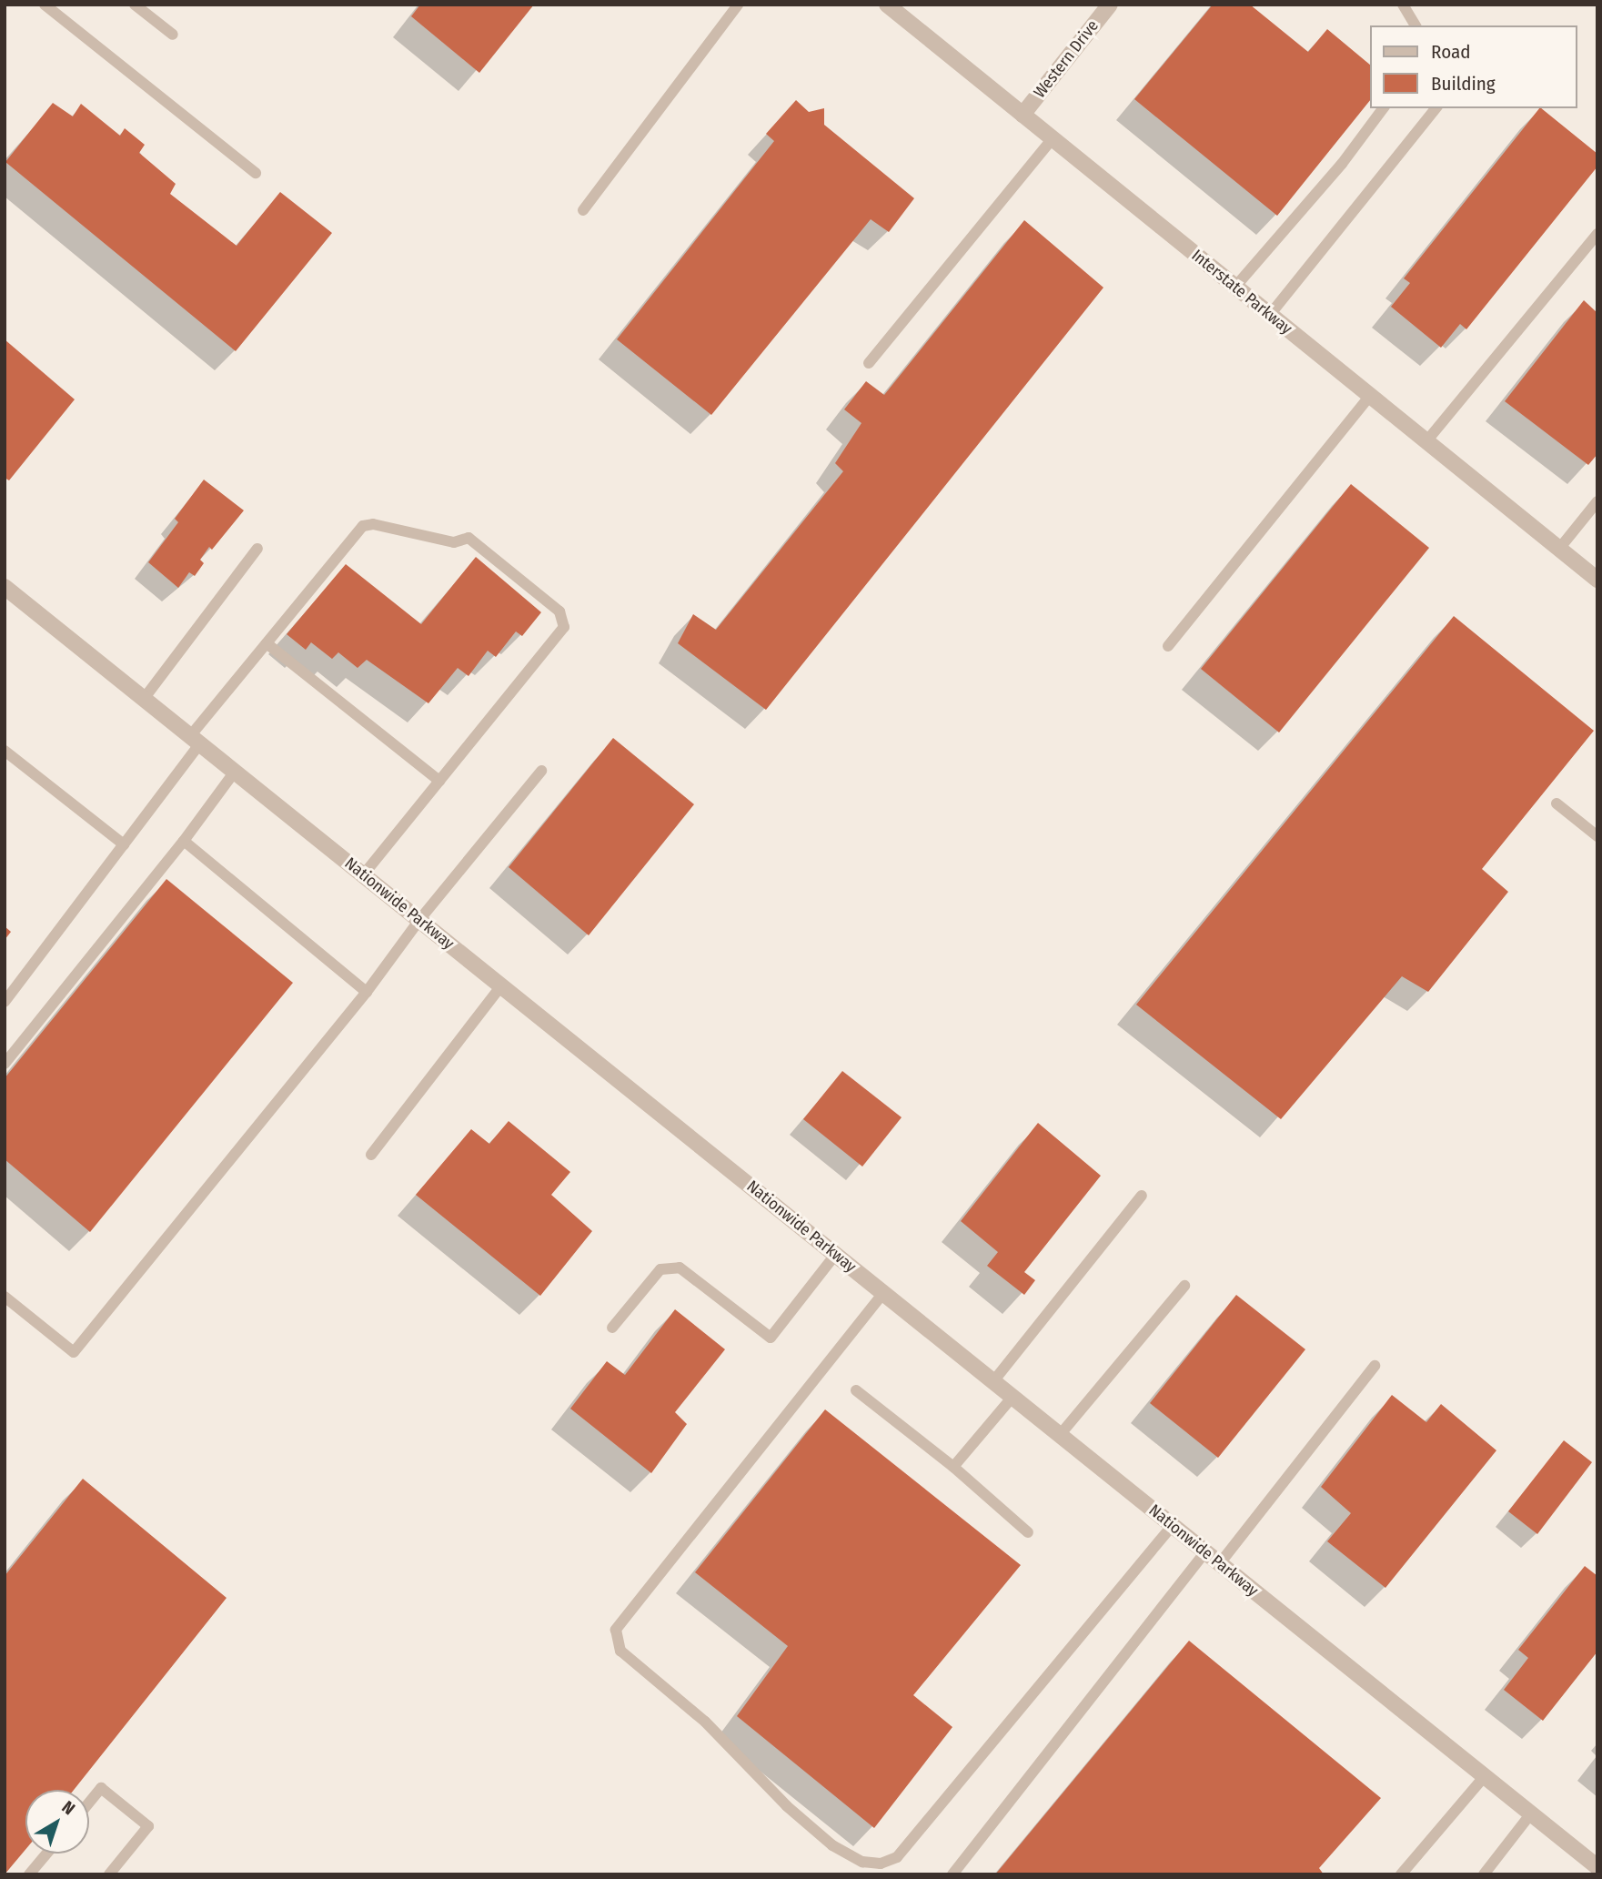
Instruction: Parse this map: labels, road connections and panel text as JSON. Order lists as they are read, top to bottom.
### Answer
{
  "streets": {
    "street": ["Western Drive", "Interstate Parkway", "Nationwide Parkway"]
  },
  "crossings": [
    ["Western Drive", "Interstate Parkway"]
  ],
  "legend": ["Road", "Building"],
  "north": "top right"
}
